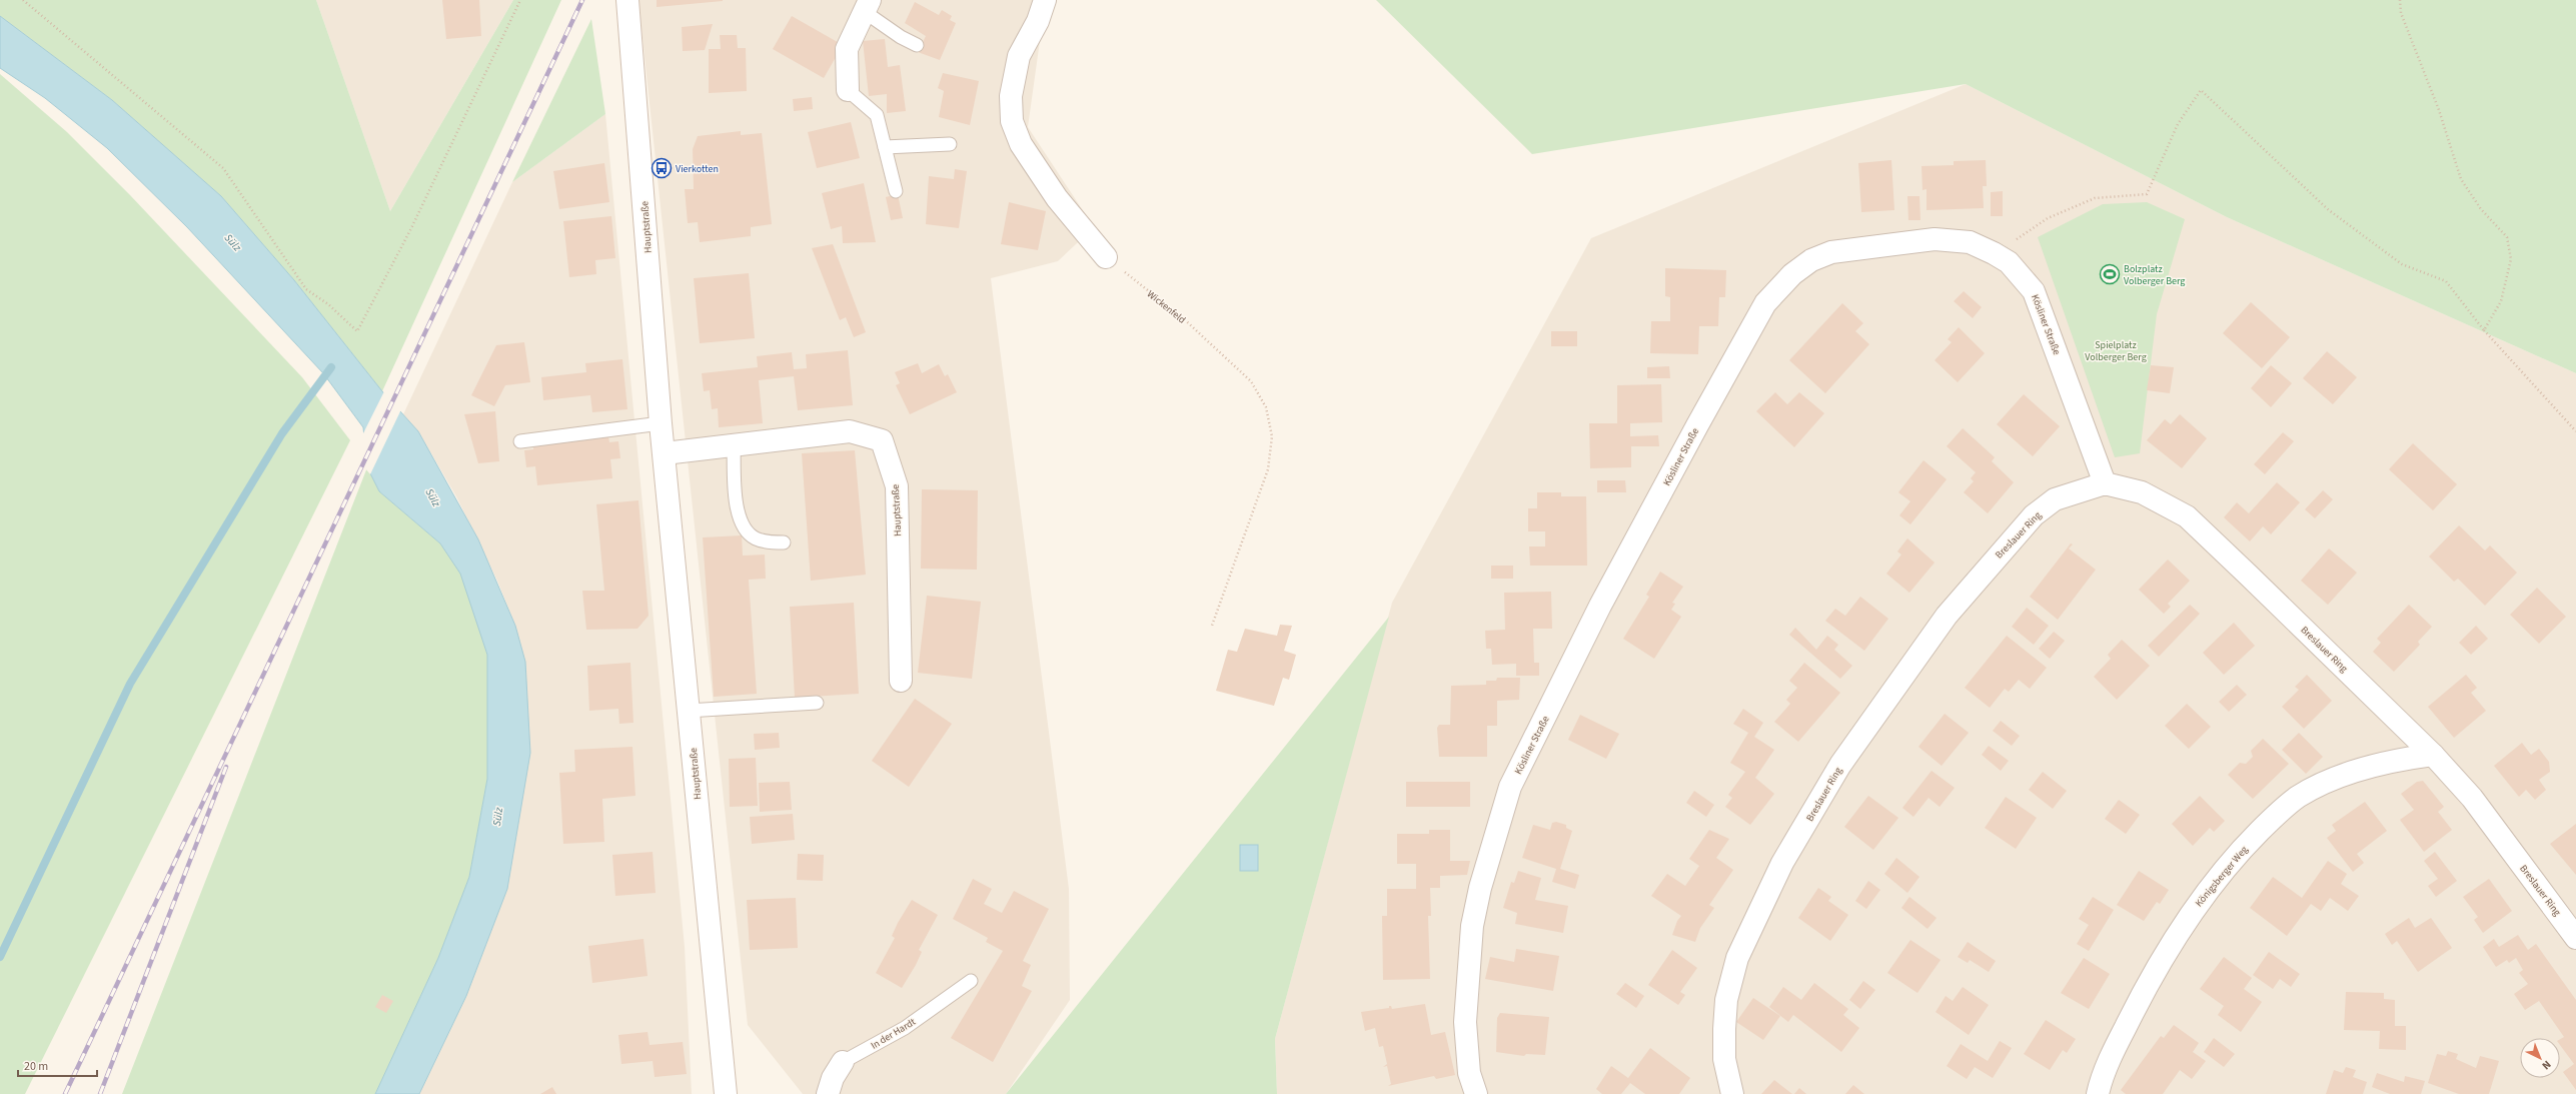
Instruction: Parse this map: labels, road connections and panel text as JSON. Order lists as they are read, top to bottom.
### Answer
{
  "streets": {
    "street": [
      "Hauptstraße",
      "Kösliner Straße",
      "Breslauer Ring",
      "Königsberger Weg",
      "In der Hardt"
    ],
    "path": ["Wickenfeld"]
  },
  "crossings": [
    ["Kösliner Straße", "Breslauer Ring"],
    ["Breslauer Ring", "Königsberger Weg"]
  ],
  "water": ["Sülz"],
  "parks": ["Spielplatz Volberger Berg"],
  "places": {
    "bus stop": ["Vierkotten"],
    "sports": ["Bolzplatz Volberger Berg"]
  },
  "scale_bar": "20 m",
  "north": "bottom right"
}
